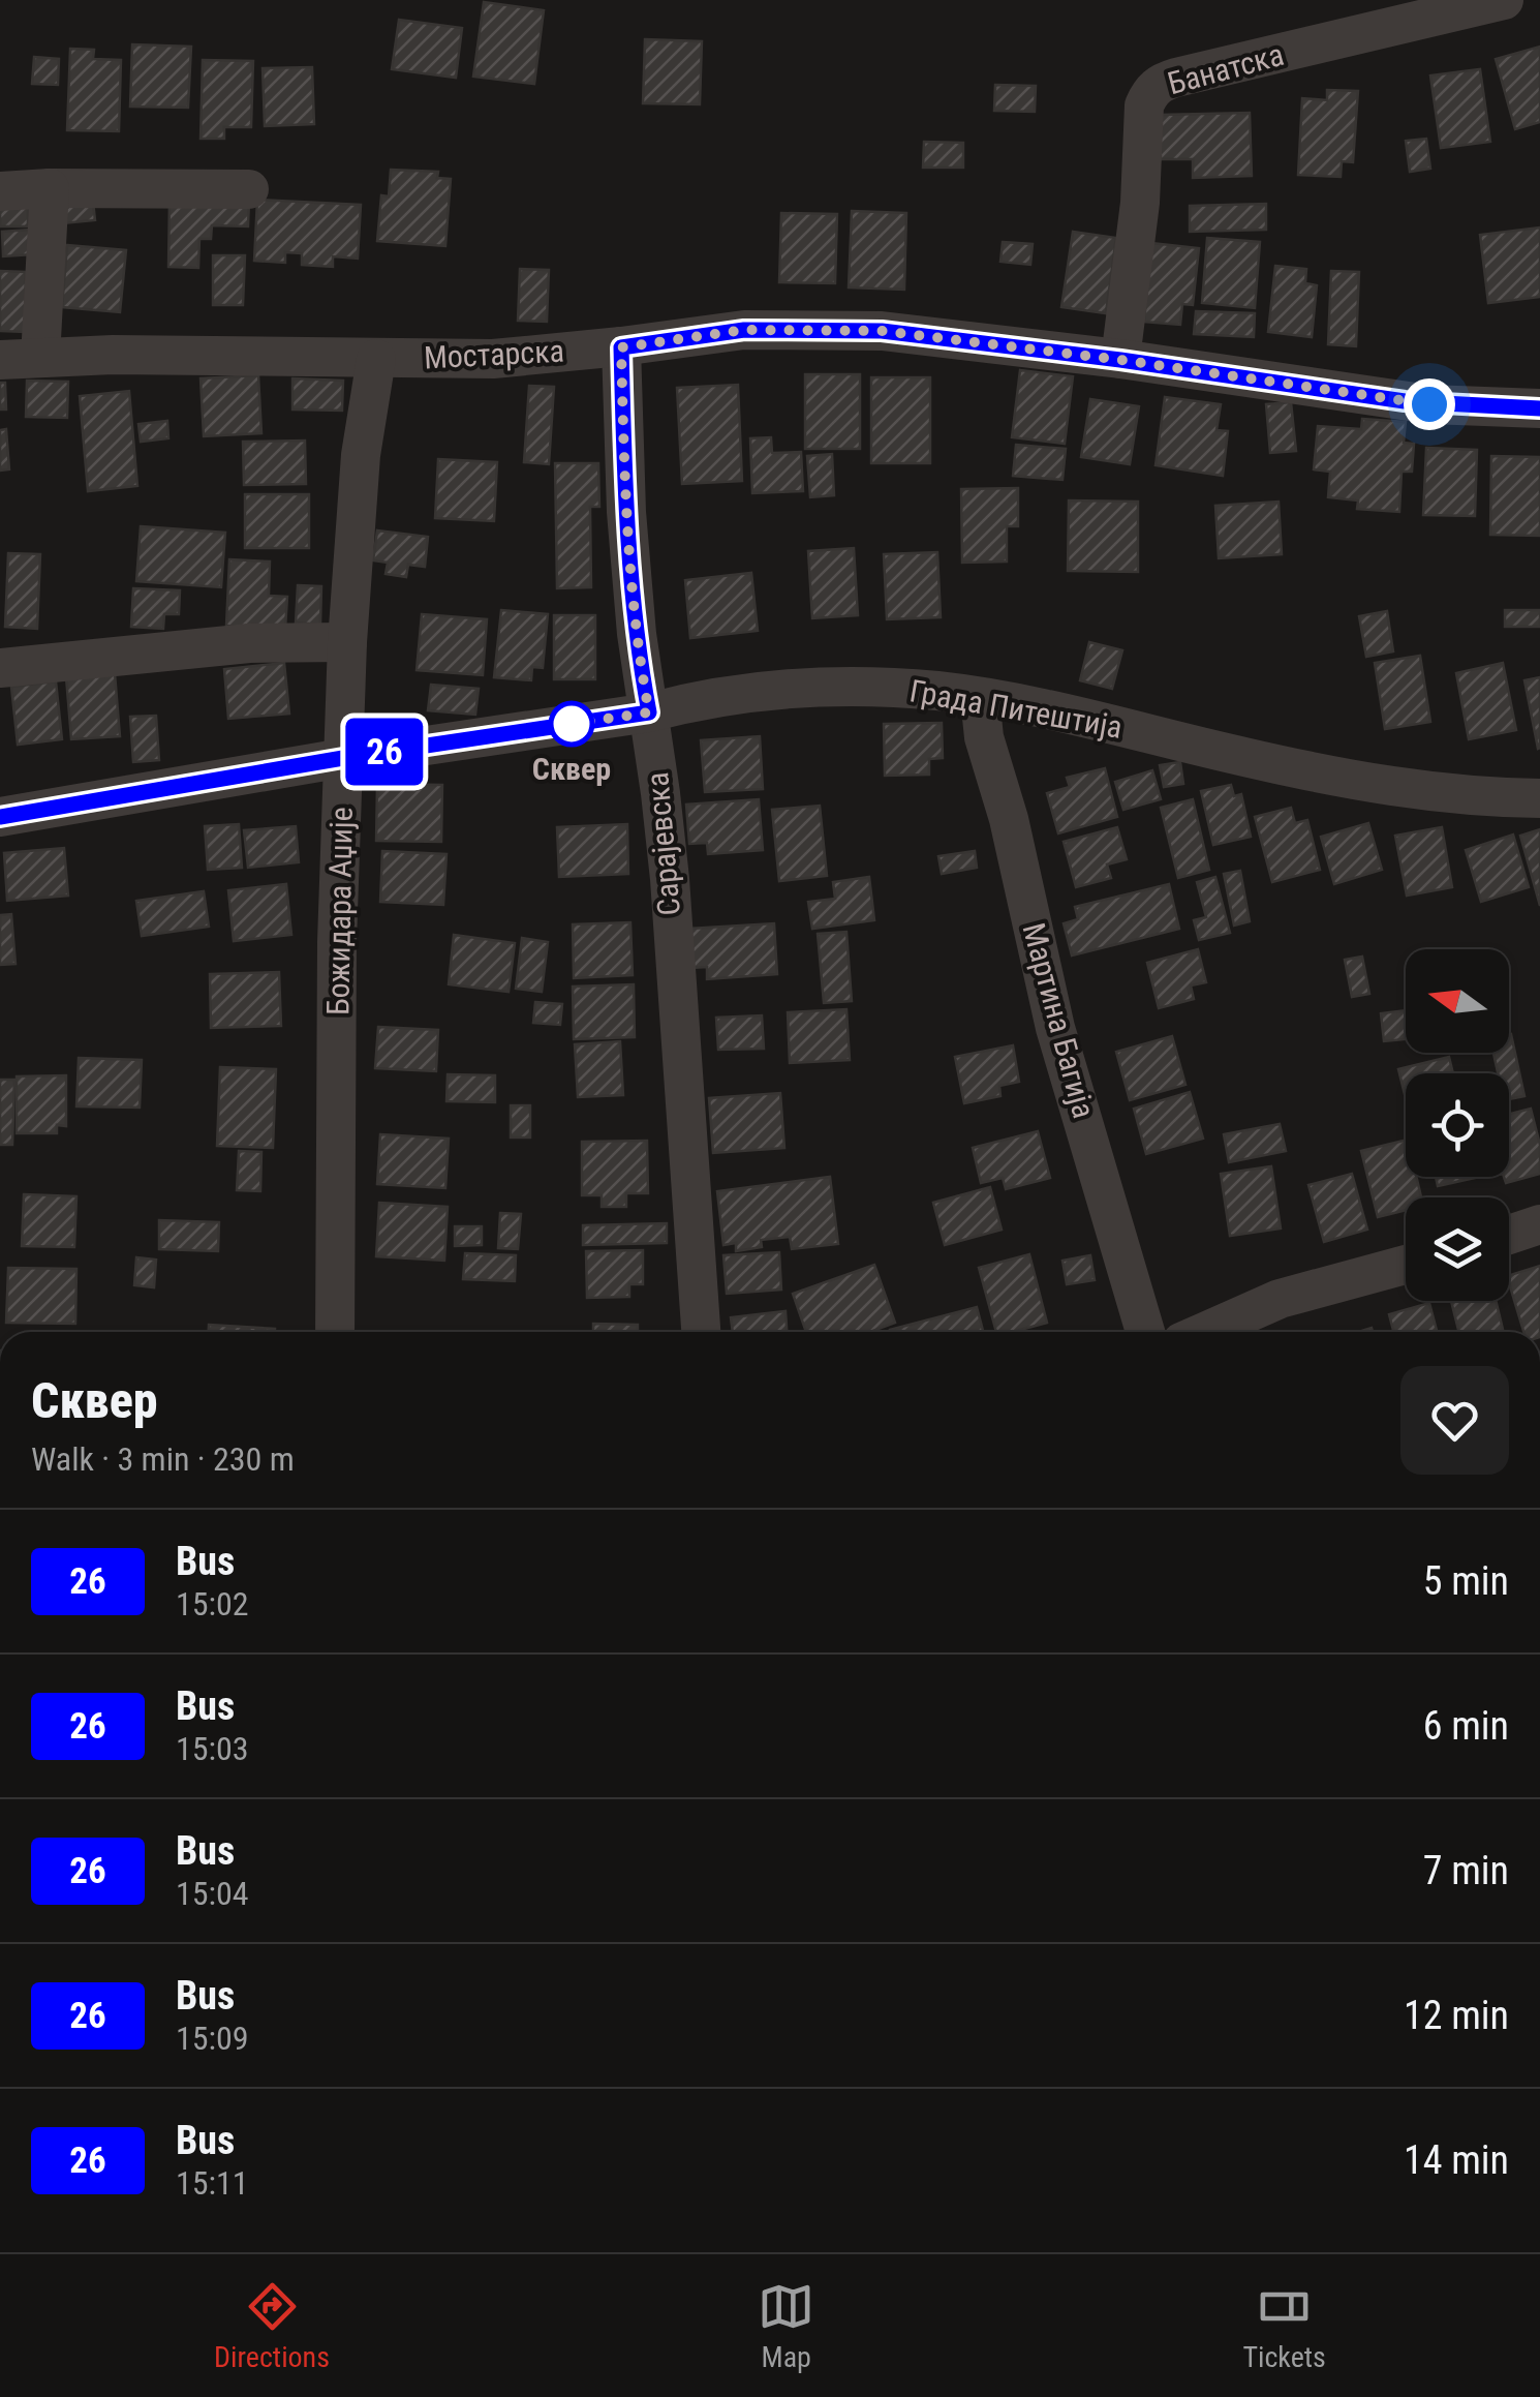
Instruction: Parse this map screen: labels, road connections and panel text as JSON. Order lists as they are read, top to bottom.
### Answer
{
  "streets": {
    "street": [
      "Банатска",
      "Мостарска",
      "Града Питештија",
      "Сарајевска",
      "Божидара Аџије",
      "Мартина Багија"
    ]
  },
  "crossings": [
    ["Банатска", "Мостарска"],
    ["Мостарска", "Сарајевска"],
    ["Мостарска", "Божидара Аџије"],
    ["Града Питештија", "Сарајевска"],
    ["Града Питештија", "Божидара Аџије"],
    ["Града Питештија", "Мартина Багија"]
  ],
  "places": ["Сквер"],
  "lines": ["bus line 26"],
  "north": "left",
  "page": {
    "on_map": "26",
    "heading": ["Сквер", "Walk · 3 min · 230 m"],
    "list": [
      {
        "mark": "26",
        "name": "Bus",
        "note": "15:02",
        "value": "5 min"
      },
      {
        "mark": "26",
        "name": "Bus",
        "note": "15:03",
        "value": "6 min"
      },
      {
        "mark": "26",
        "name": "Bus",
        "note": "15:04",
        "value": "7 min"
      },
      {
        "mark": "26",
        "name": "Bus",
        "note": "15:09",
        "value": "12 min"
      },
      {
        "mark": "26",
        "name": "Bus",
        "note": "15:11",
        "value": "14 min"
      }
    ],
    "tabs": ["Directions", "Map", "Tickets"]
  }
}
